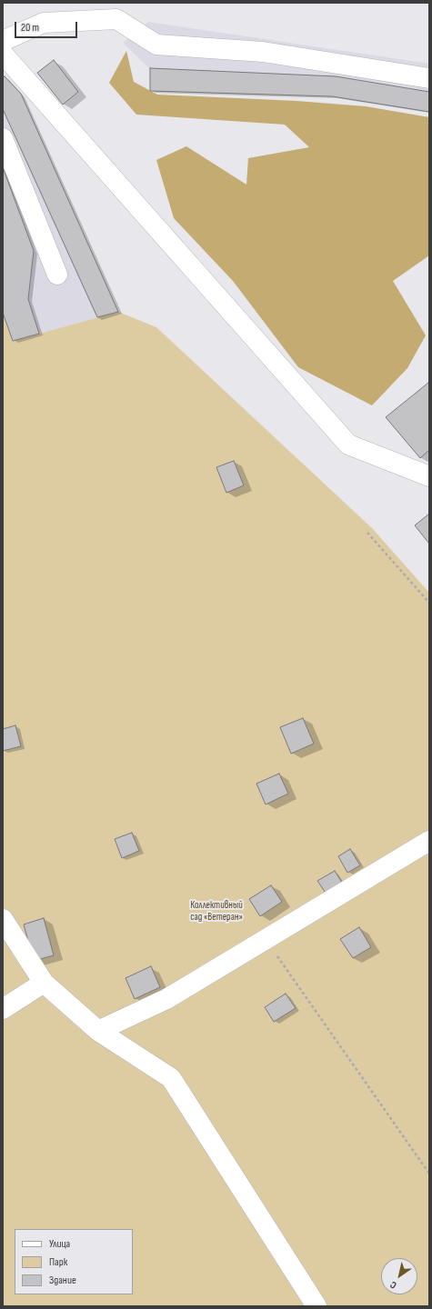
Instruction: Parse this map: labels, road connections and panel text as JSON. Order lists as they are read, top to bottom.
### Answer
{
  "parks": ["Коллективный сад «Ветеран»"],
  "legend": ["Улица", "Парк", "Здание"],
  "scale_bar": "20 m",
  "north": "bottom left"
}
